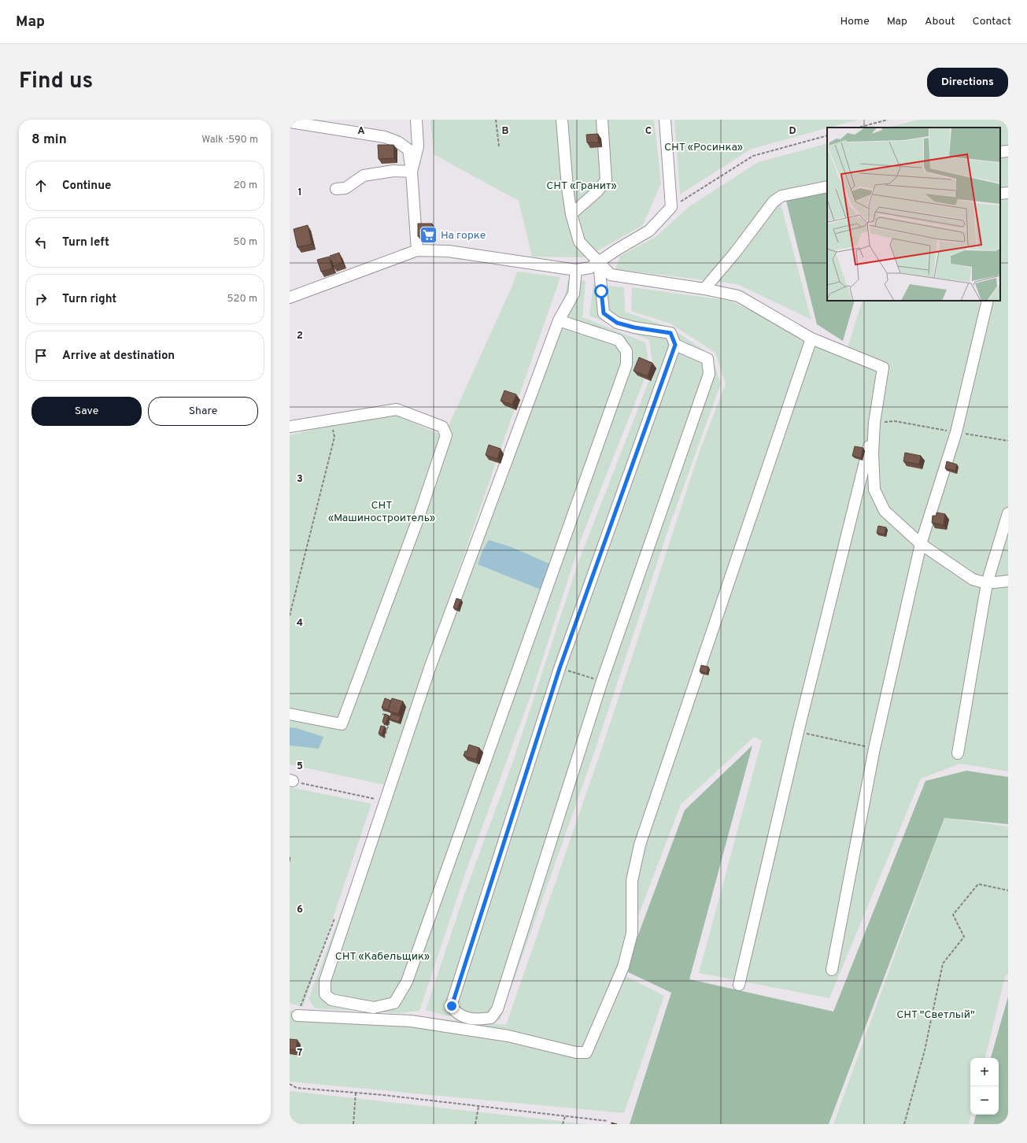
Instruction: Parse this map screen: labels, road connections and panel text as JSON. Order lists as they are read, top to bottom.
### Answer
{
  "parks": [
    "СНТ «Росинка»",
    "СНТ «Гранит»",
    "СНТ «Машиностроитель»",
    "СНТ «Кабельщик»",
    "СНТ \"Светлый\""
  ],
  "places": {
    "supermarket": ["На горке"]
  },
  "page": {
    "header": "Map",
    "nav": [
      "Home",
      "Map",
      "About",
      "Contact"
    ],
    "title": "Find us",
    "buttons": [
      "Directions",
      ["Save", "Share"]
    ],
    "heading": ["8 min", "Walk · 590 m"],
    "list": [
      ["Continue", "20 m"],
      ["Turn left", "50 m"],
      ["Turn right", "520 m"],
      "Arrive at destination"
    ],
    "map_buttons": ["+", "−"]
  },
  "grid": {
    "columns": [
      "A",
      "B",
      "C",
      "D"
    ],
    "rows": [
      "1",
      "2",
      "3",
      "4",
      "5",
      "6",
      "7"
    ]
  }
}
